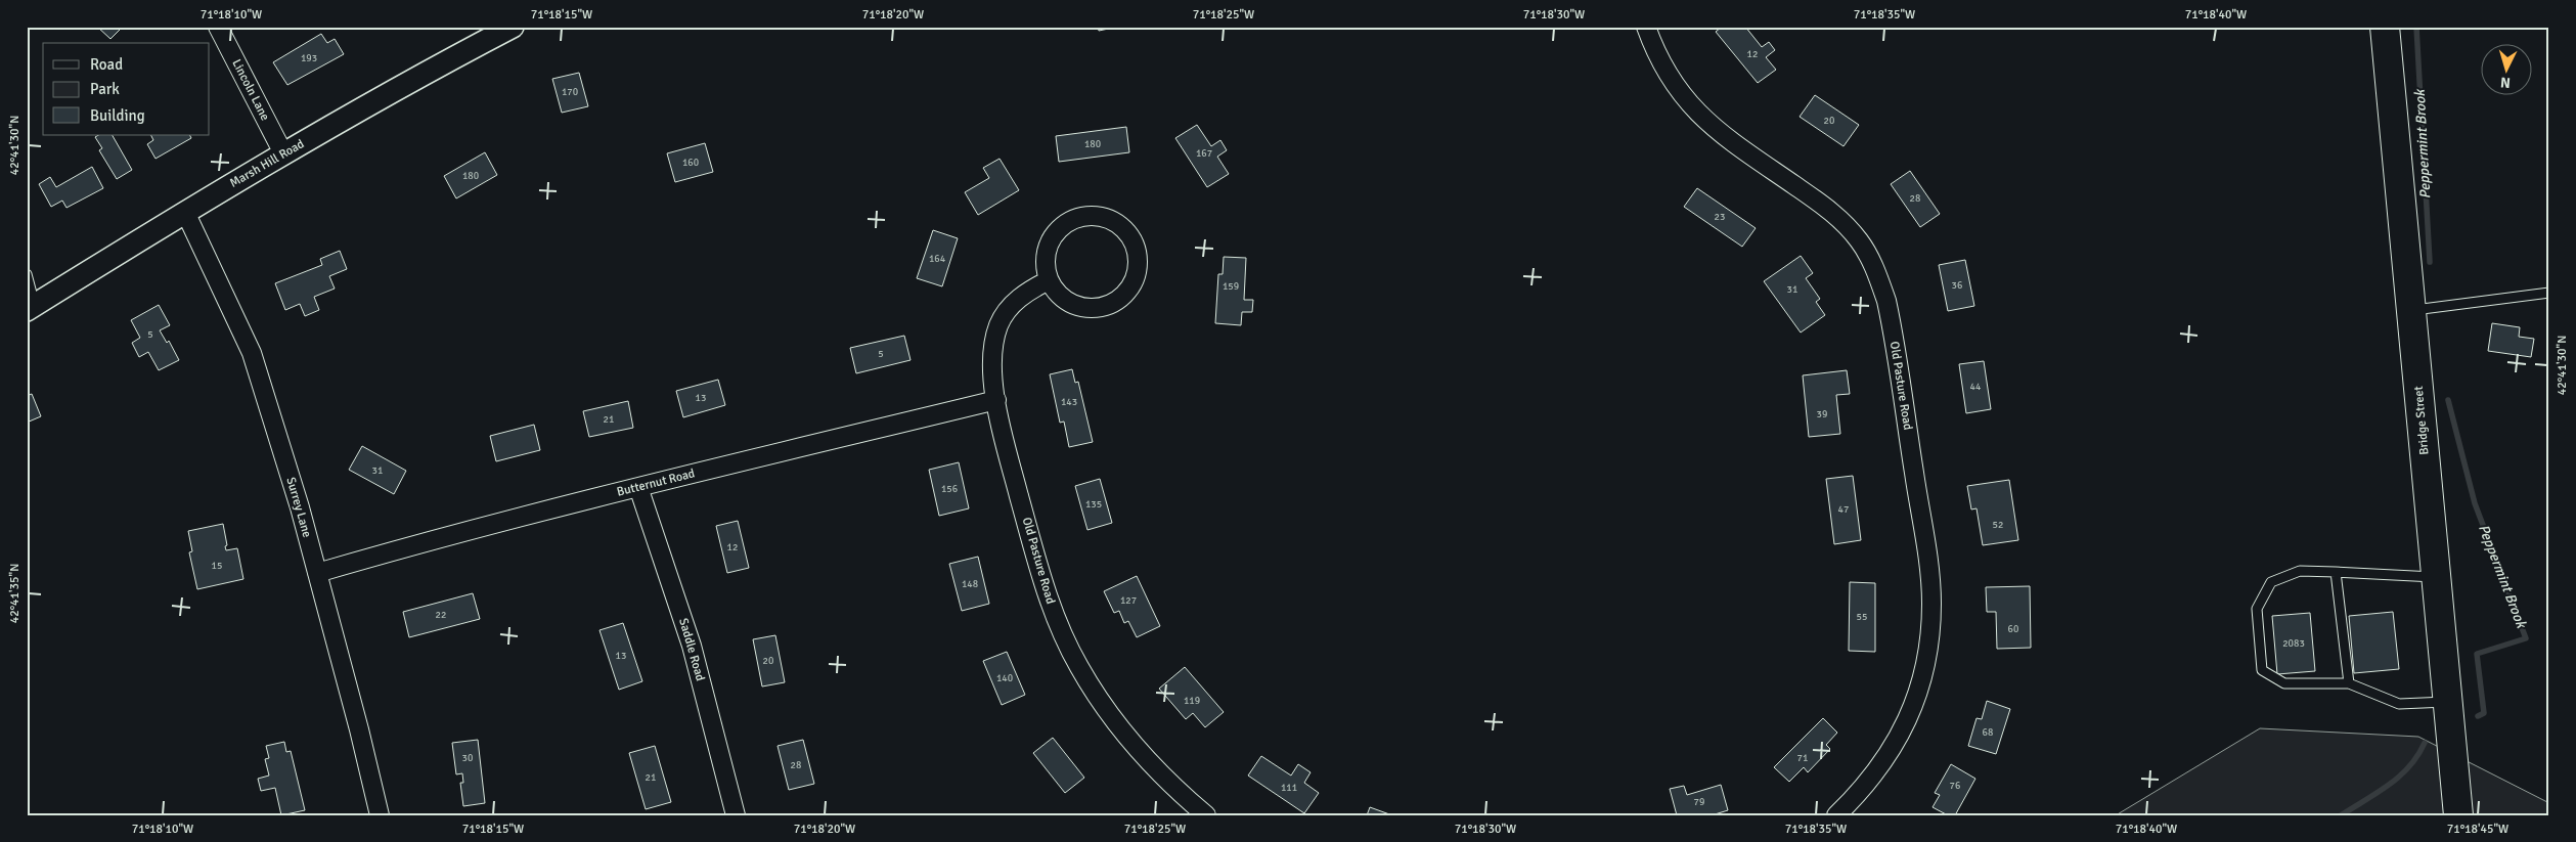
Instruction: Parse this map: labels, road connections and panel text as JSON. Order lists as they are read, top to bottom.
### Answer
{
  "streets": {
    "main road": ["Bridge Street"],
    "street": [
      "Lincoln Lane",
      "Marsh Hill Road",
      "Old Pasture Road",
      "Butternut Road",
      "Surrey Lane",
      "Saddle Road"
    ]
  },
  "crossings": [
    ["Lincoln Lane", "Marsh Hill Road"],
    ["Marsh Hill Road", "Surrey Lane"],
    ["Old Pasture Road", "Butternut Road"],
    ["Butternut Road", "Surrey Lane"],
    ["Butternut Road", "Saddle Road"]
  ],
  "water": ["Peppermint Brook"],
  "house_numbers": [
    "12",
    "193",
    "170",
    "20",
    "180",
    "167",
    "160",
    "180",
    "28",
    "23",
    "164",
    "36",
    "159",
    "31",
    "5",
    "5",
    "44",
    "13",
    "143",
    "39",
    "21",
    "31",
    "156",
    "135",
    "47",
    "52",
    "12",
    "15",
    "148",
    "127",
    "22",
    "55",
    "60",
    "2083",
    "13",
    "20",
    "140",
    "119",
    "68",
    "30",
    "71",
    "28",
    "21",
    "76",
    "111",
    "79"
  ],
  "legend": ["Road", "Park", "Building"],
  "north": "bottom",
  "coordinates": [
    "71°18'10\"W",
    "71°18'15\"W",
    "71°18'20\"W",
    "71°18'25\"W",
    "71°18'30\"W",
    "71°18'35\"W",
    "71°18'40\"W",
    "42°41'30\"N",
    "42°41'35\"N",
    "71°18'45\"W"
  ]
}
